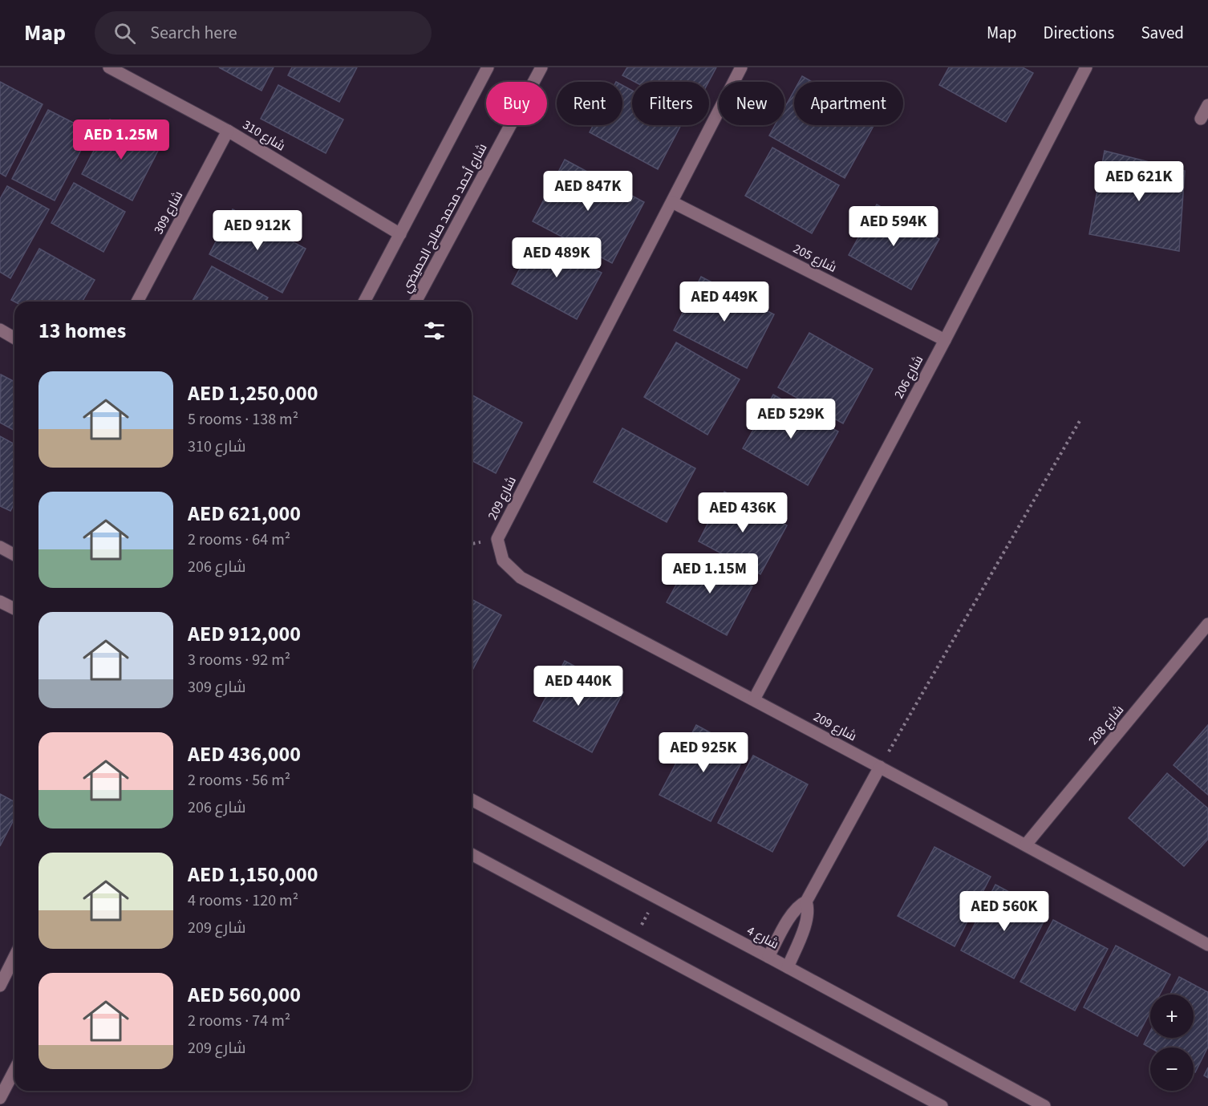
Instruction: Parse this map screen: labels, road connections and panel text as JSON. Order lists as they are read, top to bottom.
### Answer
{
  "streets": {
    "street": [
      "شارع 310",
      "شارع 309",
      "شارع أحمد محمد صالح الحميضي",
      "شارع 205",
      "شارع 206",
      "شارع 209",
      "شارع 208",
      "شارع 4"
    ]
  },
  "crossings": [
    ["شارع 310", "شارع 309"],
    ["شارع 205", "شارع 206"],
    ["شارع 205", "شارع 209"],
    ["شارع 206", "شارع 209"],
    ["شارع 209", "شارع 208"]
  ],
  "page": {
    "header": "Map",
    "search": "Search here",
    "nav": ["Map", "Directions", "Saved"],
    "chip": [
      "Buy",
      "Rent",
      "Filters",
      "New",
      "Apartment"
    ],
    "price": [
      "AED 1.25M",
      "AED 621K",
      "AED 847K",
      "AED 594K",
      "AED 912K",
      "AED 489K",
      "AED 449K",
      "AED 529K",
      "AED 436K",
      "AED 1.15M",
      "AED 440K",
      "AED 925K",
      "AED 560K"
    ],
    "heading": "13 homes",
    "list": [
      {
        "name": "AED 1,250,000",
        "note": "5 rooms · 138 m² · شارع 310"
      },
      {
        "name": "AED 621,000",
        "note": "2 rooms · 64 m² · شارع 206"
      },
      {
        "name": "AED 912,000",
        "note": "3 rooms · 92 m² · شارع 309"
      },
      {
        "name": "AED 436,000",
        "note": "2 rooms · 56 m² · شارع 206"
      },
      {
        "name": "AED 1,150,000",
        "note": "4 rooms · 120 m² · شارع 209"
      },
      {
        "name": "AED 560,000",
        "note": "2 rooms · 74 m² · شارع 209"
      }
    ],
    "map_buttons": ["+", "−"]
  }
}
